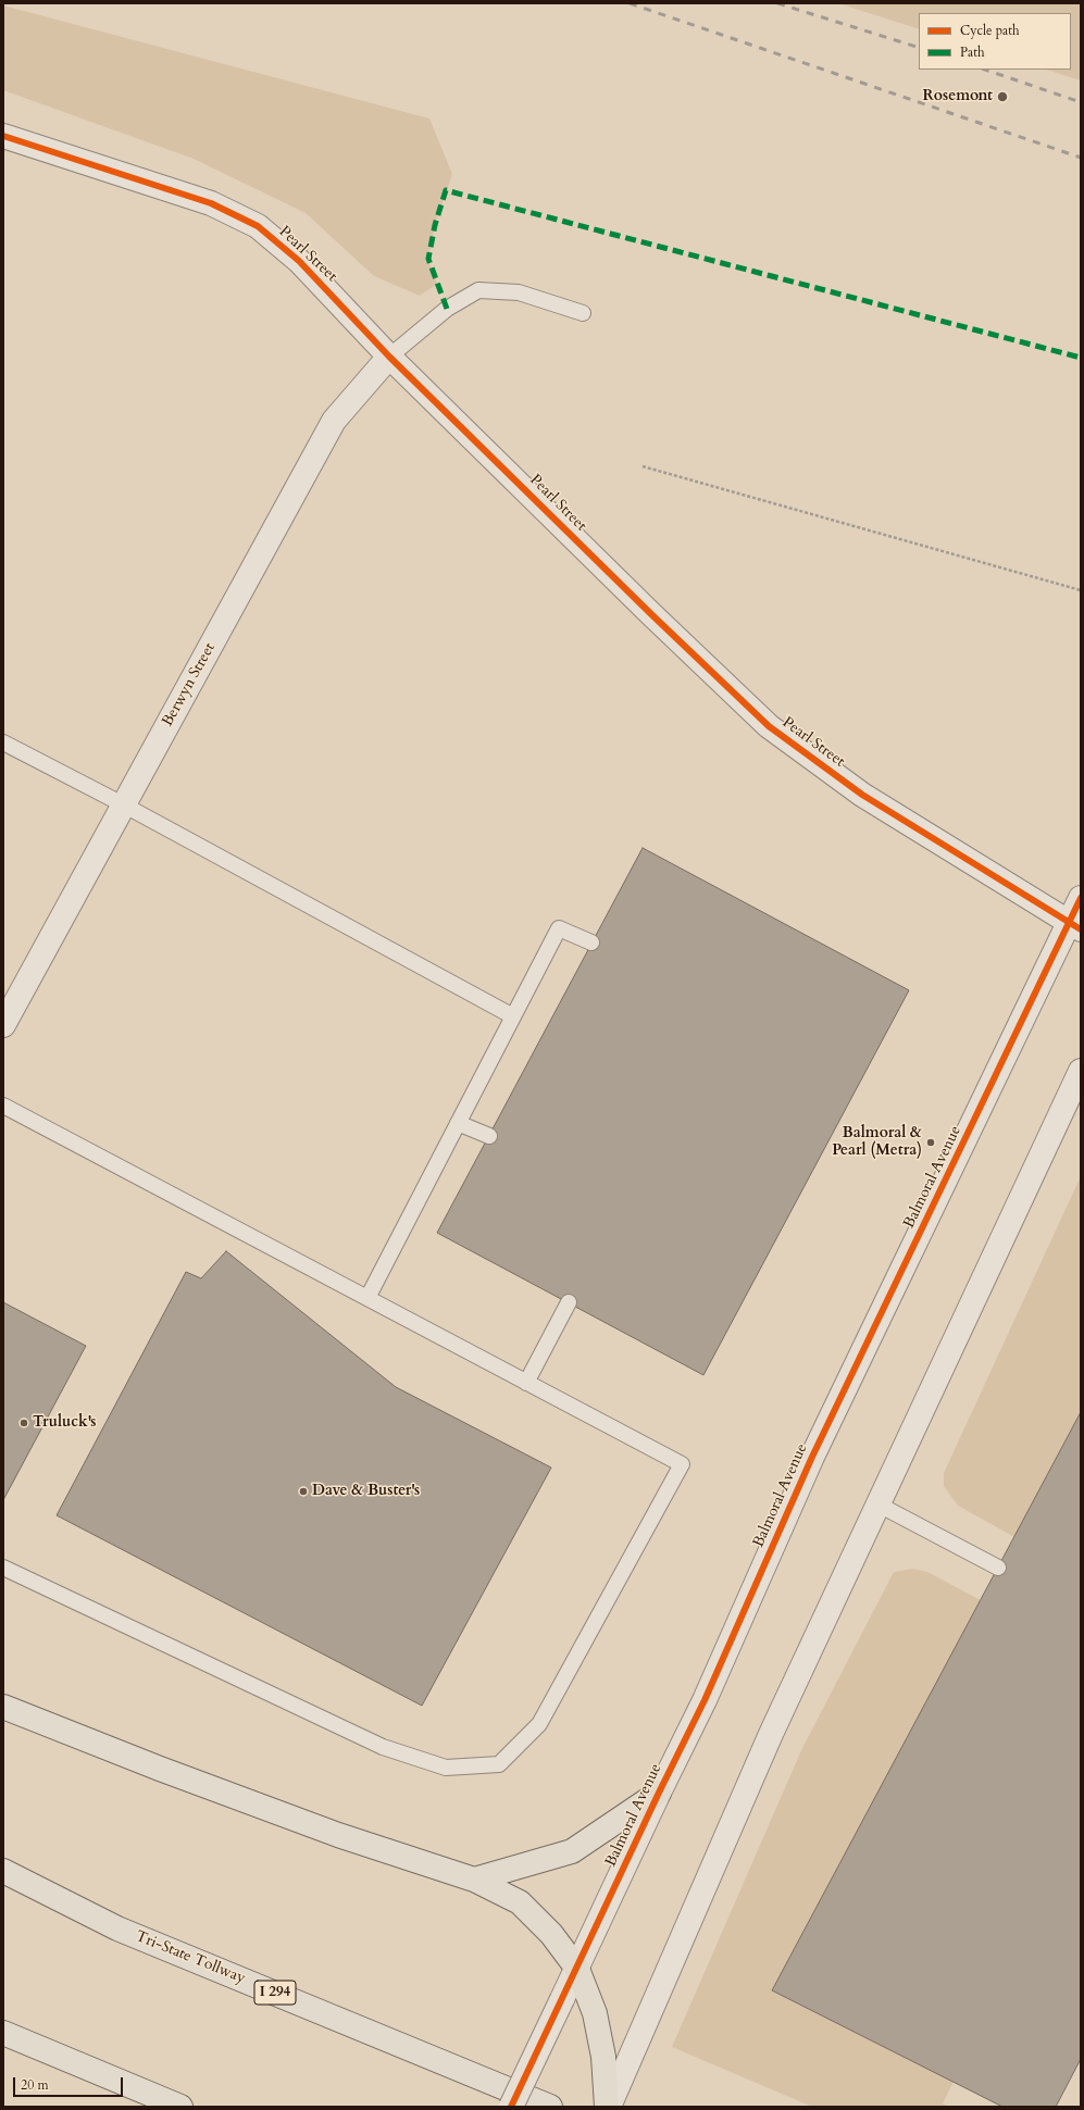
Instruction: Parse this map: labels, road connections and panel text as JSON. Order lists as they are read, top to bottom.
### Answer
{
  "streets": {
    "highway": ["Tri-State Tollway", "I 294"],
    "street": ["Pearl Street", "Berwyn Street", "Balmoral Avenue"]
  },
  "crossings": [
    ["Pearl Street", "Berwyn Street"],
    ["Pearl Street", "Balmoral Avenue"]
  ],
  "places": [
    "Rosemont",
    "Balmoral & Pearl (Metra)",
    "Truluck's",
    "Dave & Buster's"
  ],
  "legend": ["Cycle path", "Path"],
  "scale_bar": "20 m"
}
